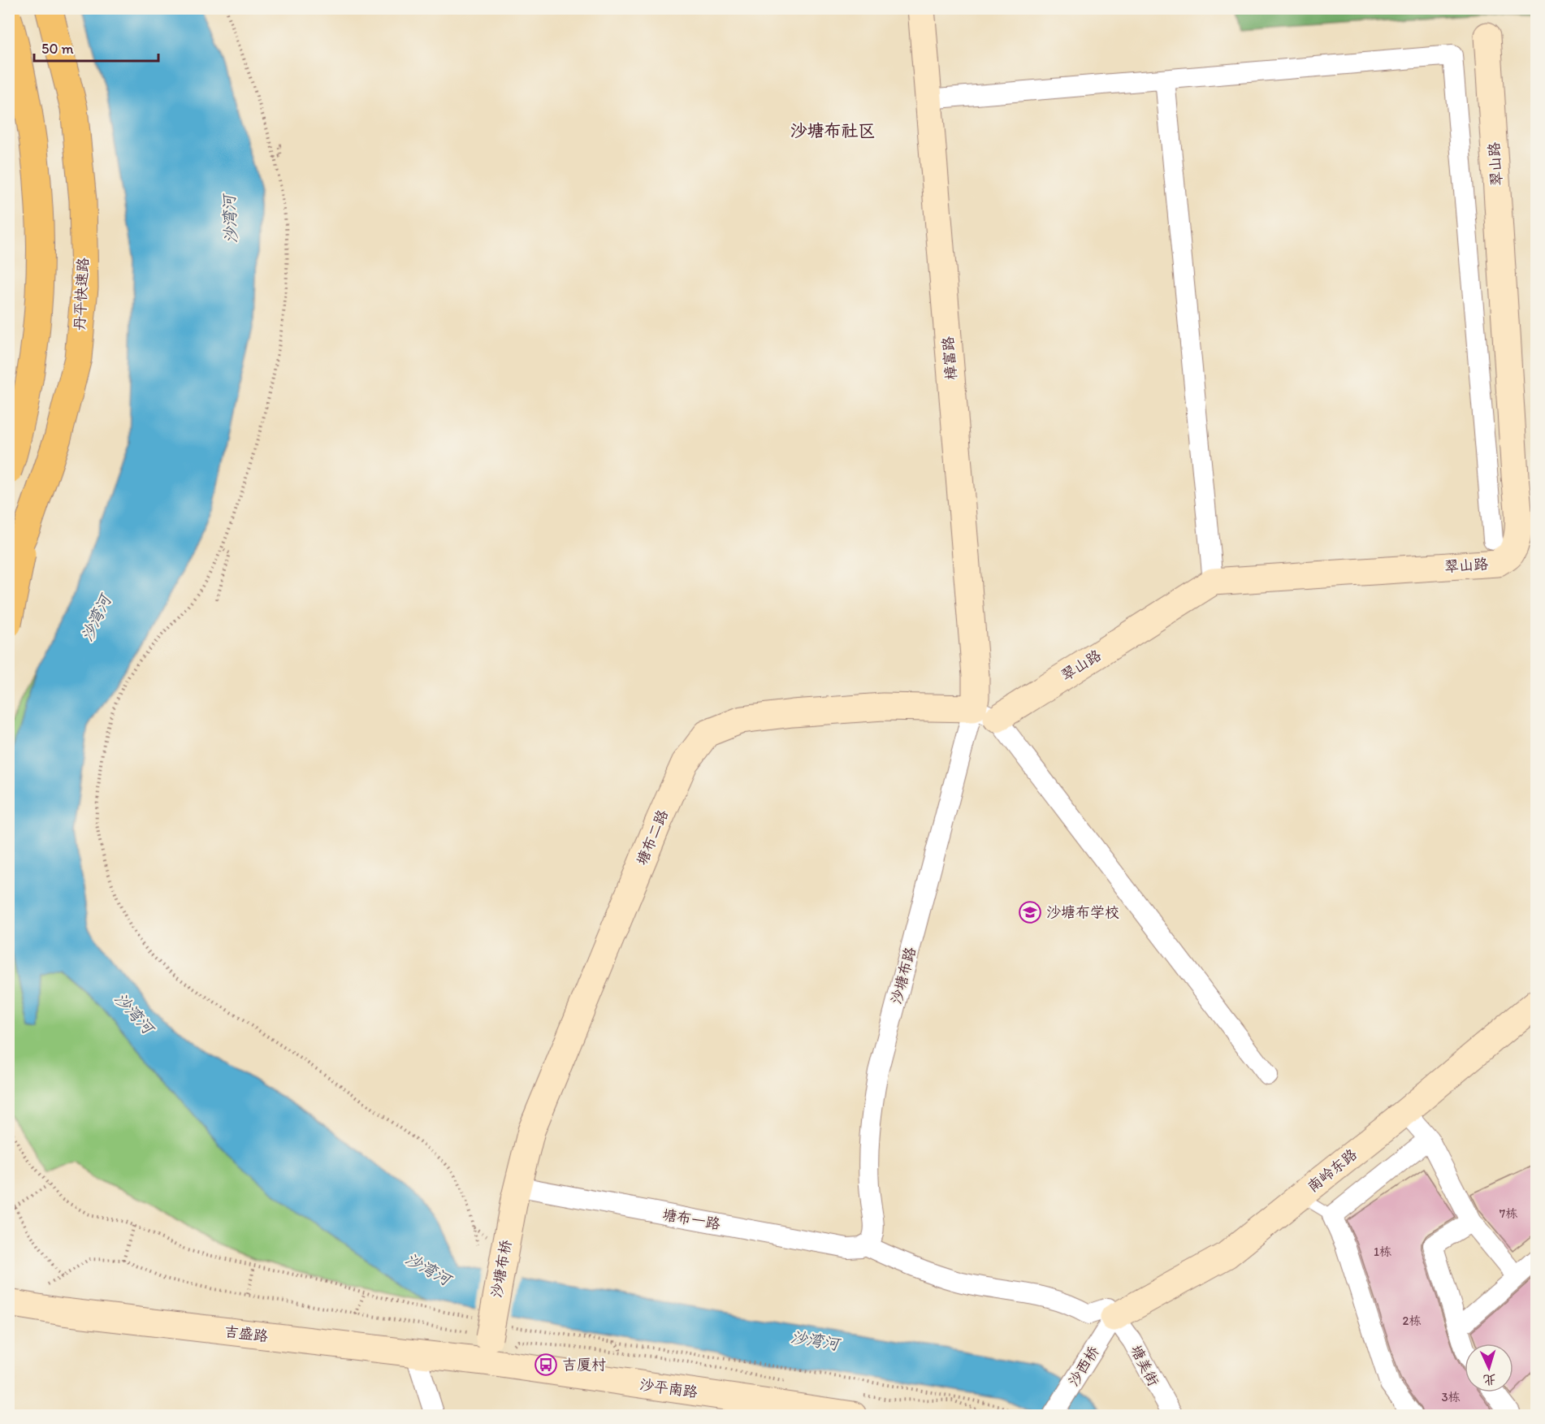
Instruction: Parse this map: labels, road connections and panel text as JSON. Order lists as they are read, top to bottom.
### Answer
{
  "streets": {
    "highway": ["丹平快速路"],
    "street": [
      "翠山路",
      "樟富路",
      "塘布二路",
      "沙塘布路",
      "南岭东路",
      "塘布一路",
      "沙塘布桥",
      "吉盛路",
      "塘美街",
      "沙西桥",
      "沙平南路"
    ]
  },
  "crossings": [
    ["翠山路", "樟富路"],
    ["翠山路", "塘布二路"],
    ["翠山路", "沙塘布路"],
    ["樟富路", "塘布二路"],
    ["樟富路", "沙塘布路"],
    ["塘布二路", "沙塘布路"],
    ["塘布二路", "塘布一路"],
    ["塘布二路", "沙塘布桥"],
    ["沙塘布路", "塘布一路"],
    ["南岭东路", "塘美街"],
    ["南岭东路", "沙西桥"],
    ["塘布一路", "沙塘布桥"],
    ["沙塘布桥", "吉盛路"],
    ["沙塘布桥", "沙平南路"],
    ["吉盛路", "沙平南路"],
    ["塘美街", "沙西桥"]
  ],
  "districts": ["沙塘布社区"],
  "water": ["沙湾河"],
  "places": {
    "school or university": ["沙塘布学校"],
    "bus stop": ["吉厦村"]
  },
  "house_numbers": [
    "7栋",
    "1栋",
    "2栋",
    "3栋"
  ],
  "scale_bar": "50 m",
  "north": "bottom"
}
